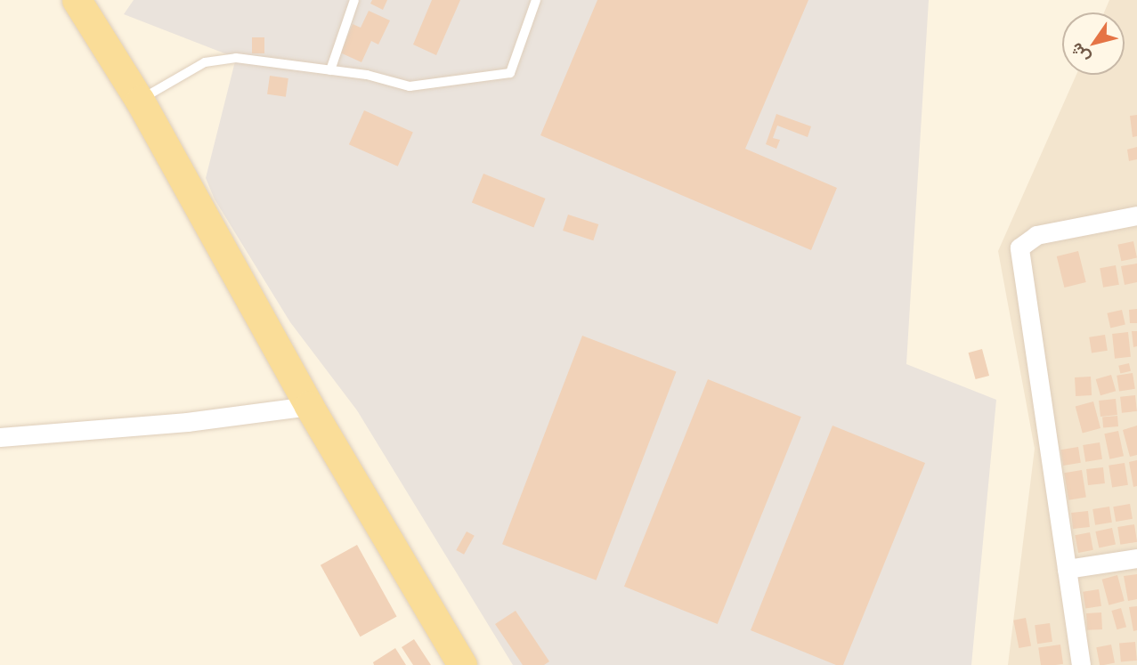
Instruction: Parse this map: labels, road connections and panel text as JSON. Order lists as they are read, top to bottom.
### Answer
{
  "north": "bottom left"
}
